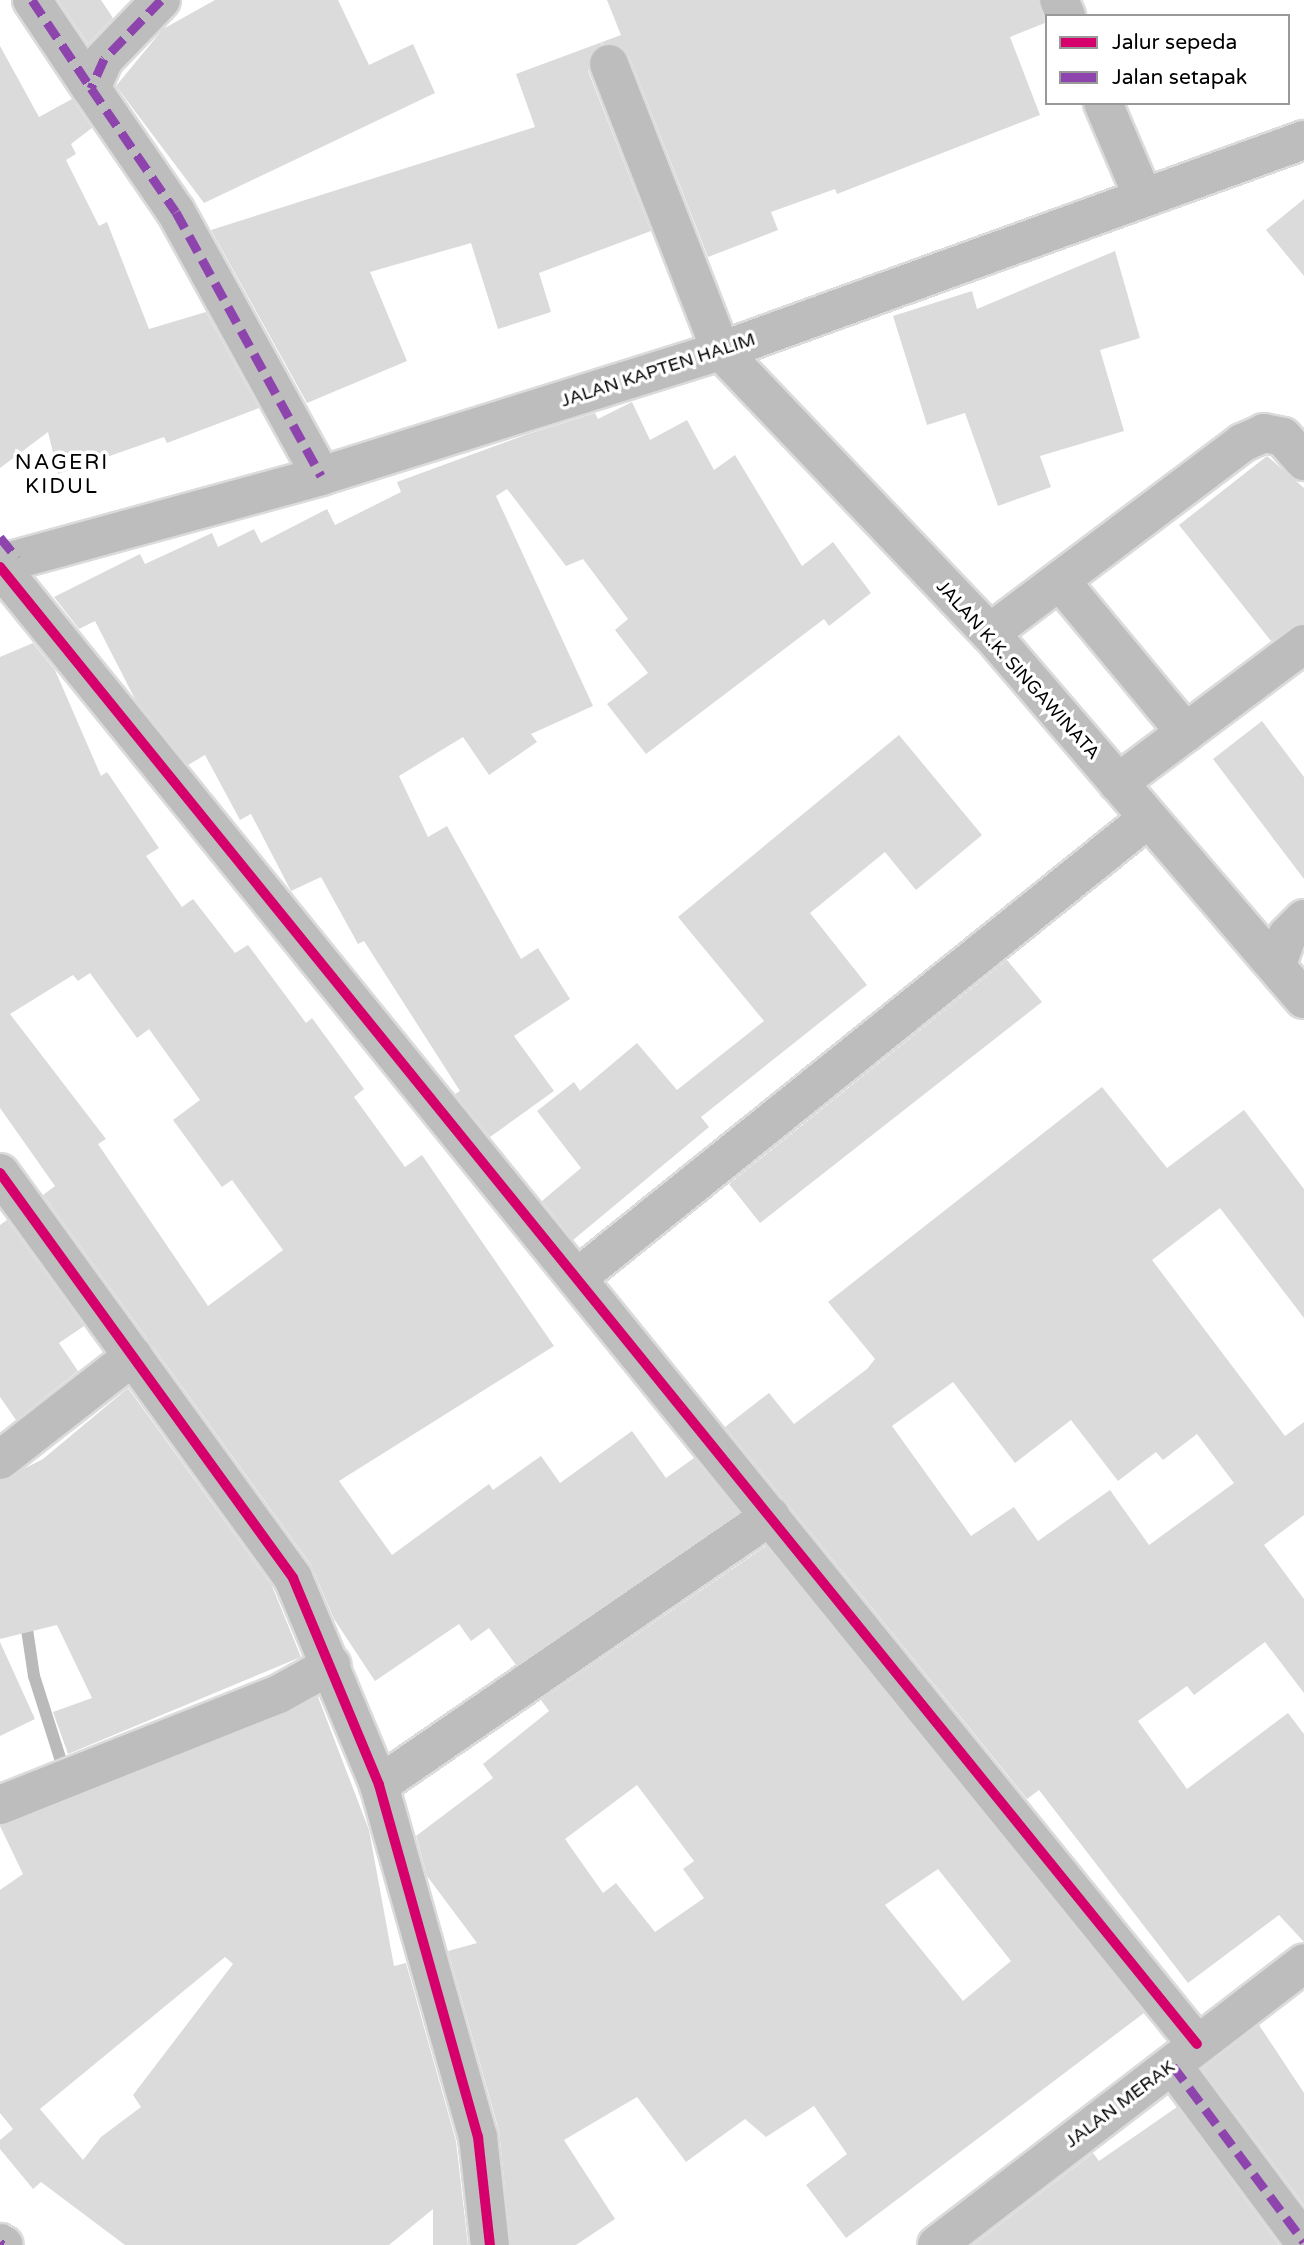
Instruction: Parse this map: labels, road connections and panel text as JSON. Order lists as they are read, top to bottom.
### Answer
{
  "streets": {
    "street": ["JALAN KAPTEN HALIM", "JALAN K.K. SINGAWINATA", "JALAN MERAK"]
  },
  "crossings": [
    ["JALAN KAPTEN HALIM", "JALAN K.K. SINGAWINATA"]
  ],
  "districts": ["NAGERI KIDUL"],
  "legend": ["Jalur sepeda", "Jalan setapak"]
}
